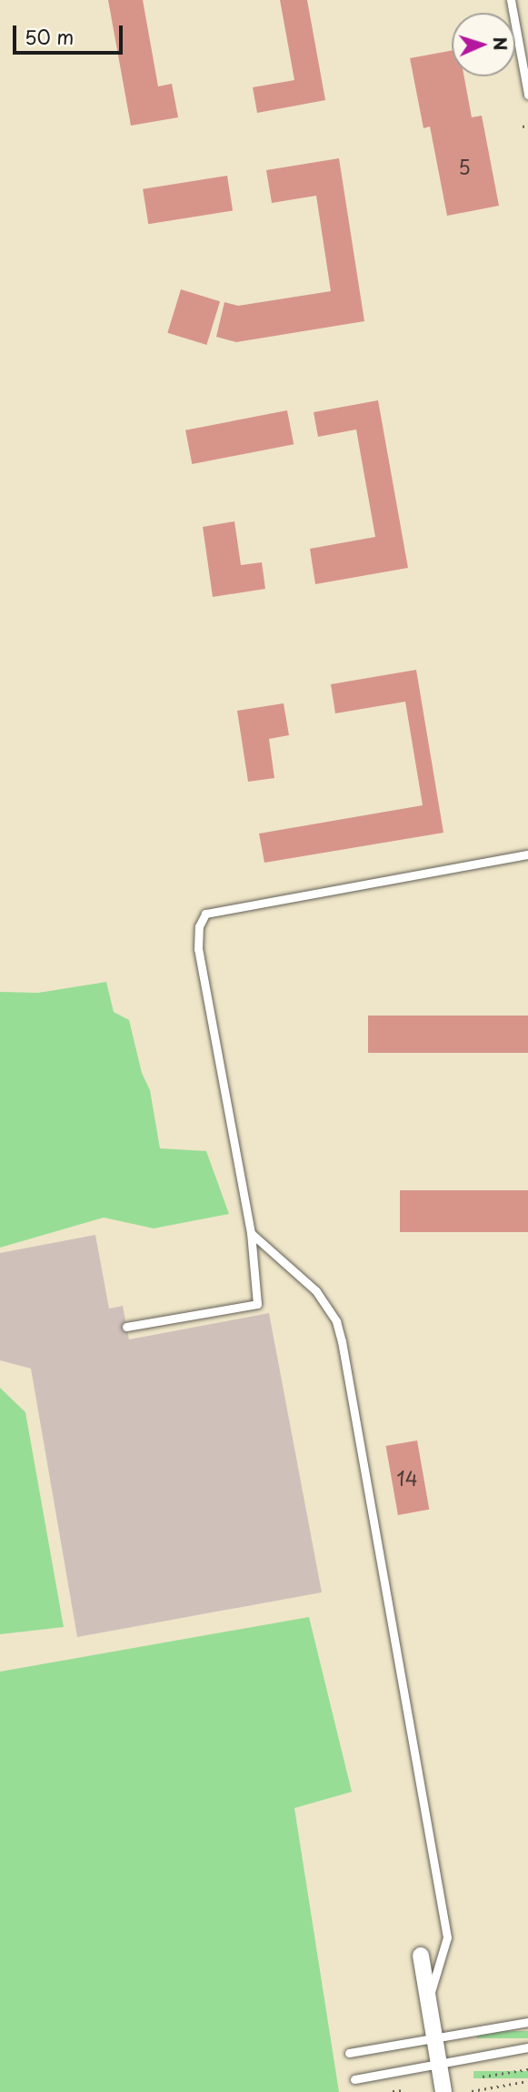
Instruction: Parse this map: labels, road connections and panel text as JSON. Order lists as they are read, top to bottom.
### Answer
{
  "house_numbers": ["5", "14"],
  "scale_bar": "50 m",
  "north": "right"
}
